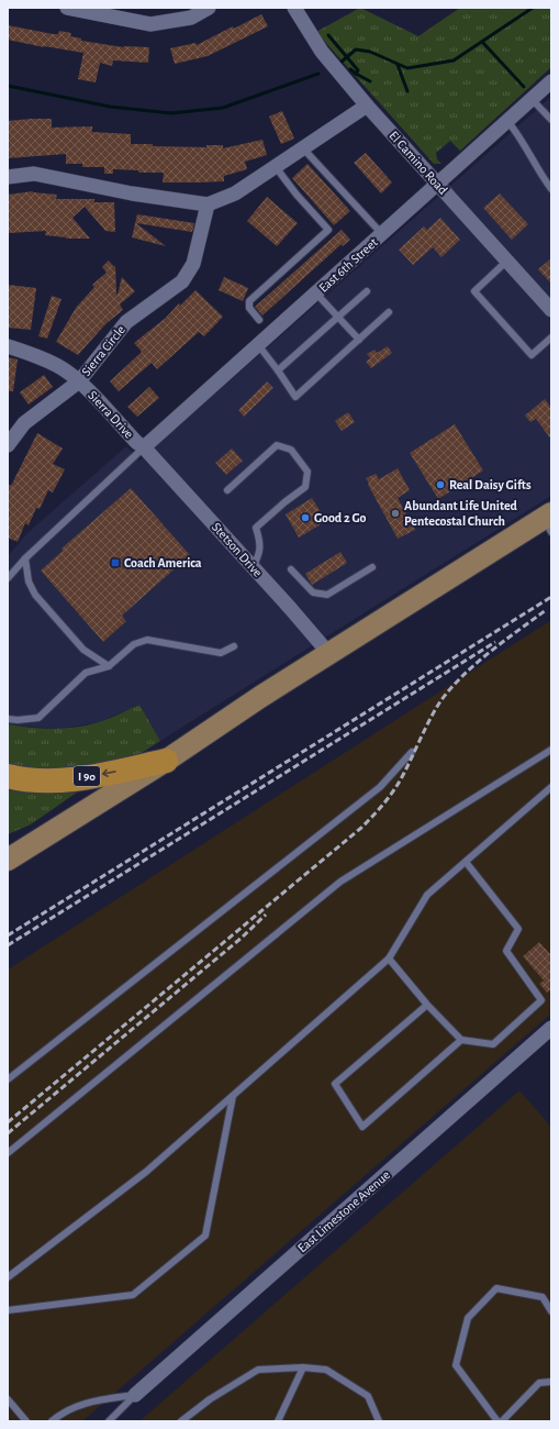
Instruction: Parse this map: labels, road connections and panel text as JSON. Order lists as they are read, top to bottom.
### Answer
{
  "streets": {
    "highway": ["I 90"],
    "street": [
      "El Camino Road",
      "East 6th Street",
      "Sierra Circle",
      "Sierra Drive",
      "Stetson Drive",
      "East Limestone Avenue"
    ]
  },
  "crossings": [
    ["El Camino Road", "East 6th Street"],
    ["East 6th Street", "Sierra Drive"],
    ["East 6th Street", "Stetson Drive"],
    ["Sierra Circle", "Sierra Drive"],
    ["Sierra Drive", "Stetson Drive"]
  ],
  "places": {
    "other": ["Real Daisy Gifts", "Abundant Life United Pentecostal Church", "Good 2 Go"],
    "transit": ["Coach America"]
  }
}
